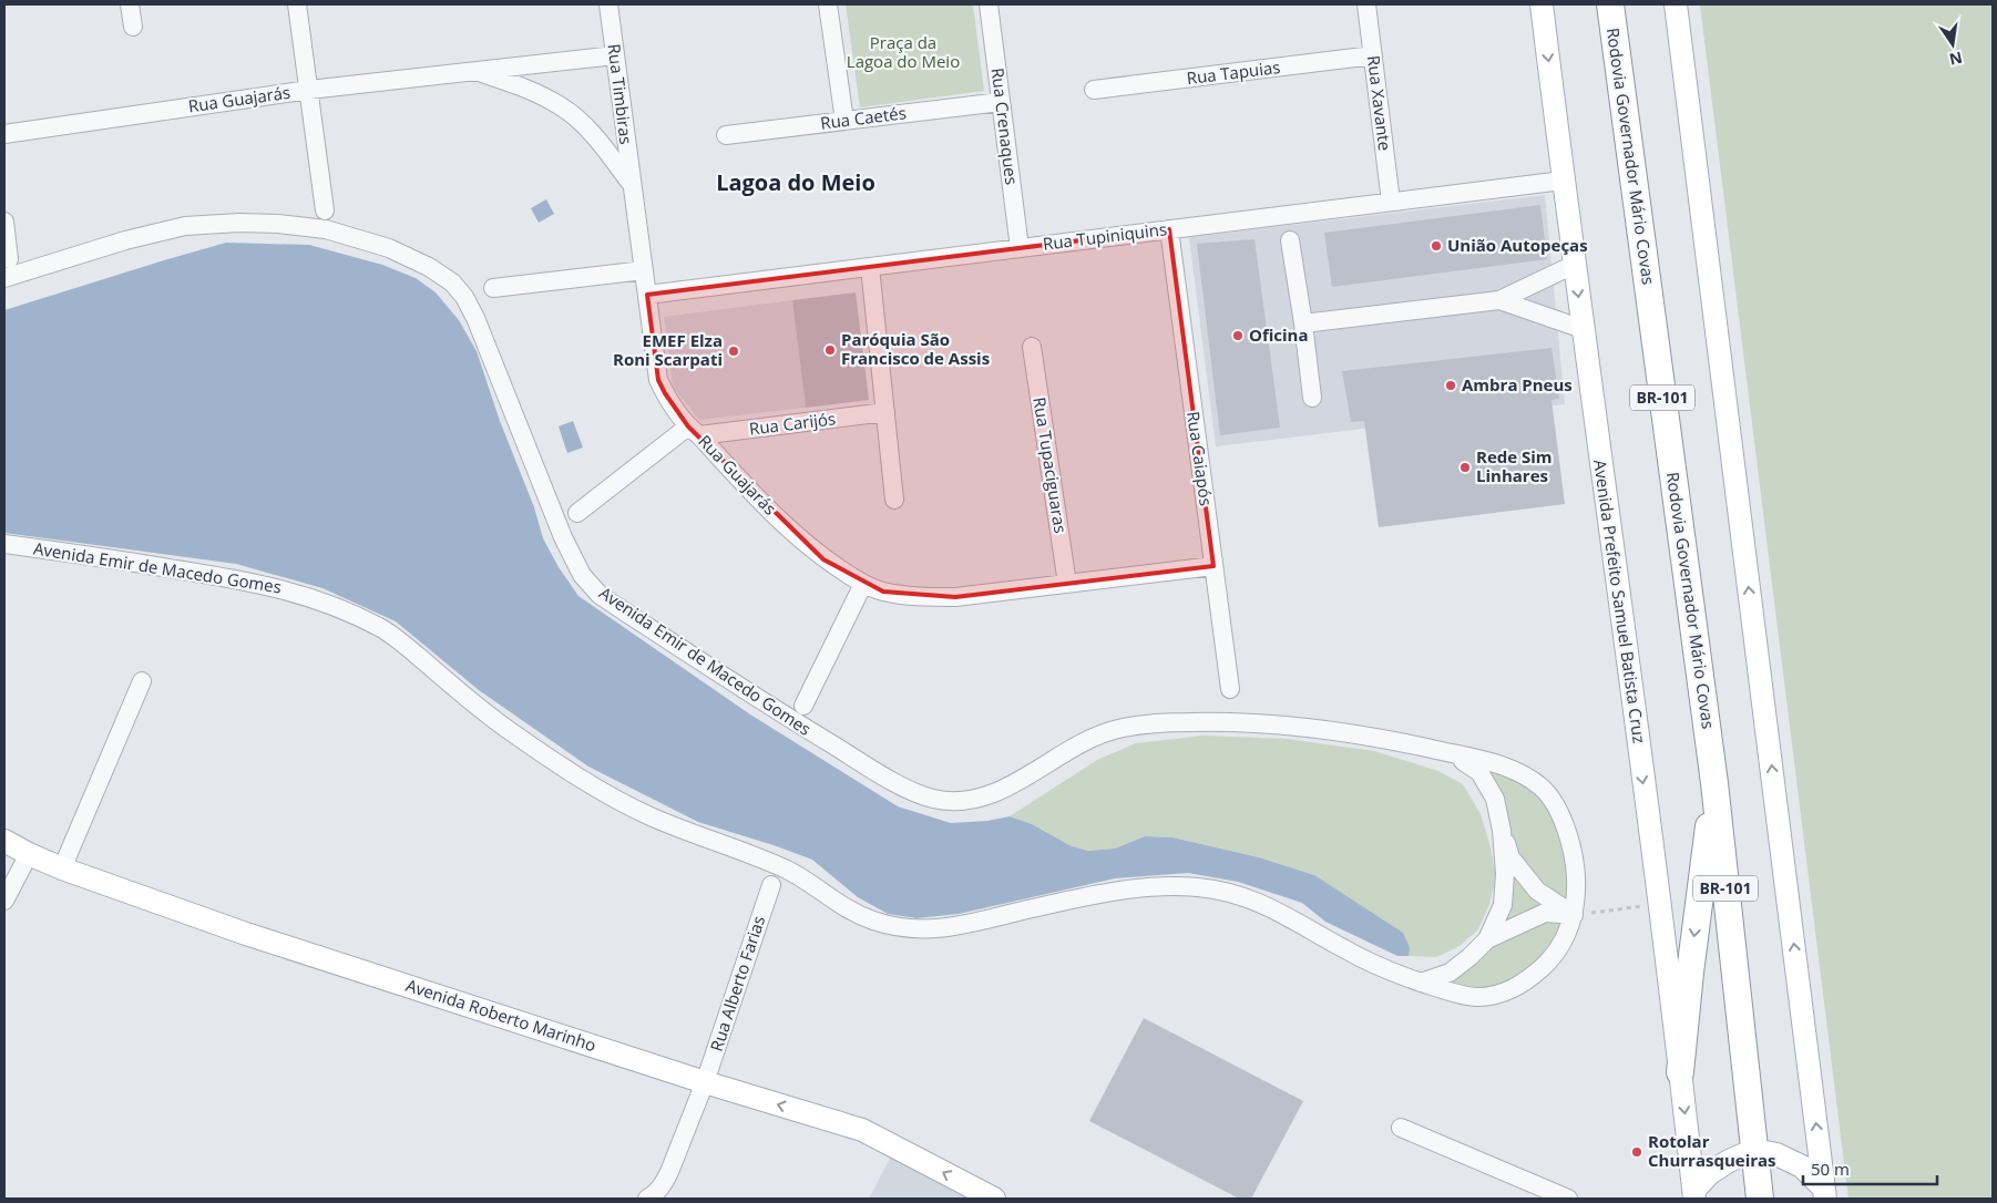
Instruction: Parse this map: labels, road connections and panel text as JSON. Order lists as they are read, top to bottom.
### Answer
{
  "streets": {
    "highway": ["Rodovia Governador Mário Covas", "BR-101"],
    "main road": ["Avenida Prefeito Samuel Batista Cruz", "Avenida Roberto Marinho"],
    "street": [
      "Rua Tapuias",
      "Rua Timbiras",
      "Rua Guajarás",
      "Rua Xavante",
      "Rua Caetés",
      "Rua Crenaques",
      "Rua Tupiniquins",
      "Rua Carijós",
      "Rua Caiapós",
      "Rua Tupaciguaras",
      "Avenida Emir de Macedo Gomes",
      "Rua Alberto Farias"
    ]
  },
  "crossings": [
    ["Rua Tapuias", "Rua Xavante"],
    ["Rua Timbiras", "Rua Guajarás"],
    ["Rua Guajarás", "Rua Tupiniquins"],
    ["Rua Guajarás", "Rua Carijós"],
    ["Rua Guajarás", "Rua Caiapós"],
    ["Rua Guajarás", "Rua Tupaciguaras"],
    ["Rua Xavante", "Rua Tupiniquins"],
    ["Rua Caetés", "Rua Crenaques"],
    ["Rua Crenaques", "Rua Tupiniquins"],
    ["Rua Tupiniquins", "Rua Caiapós"],
    ["Rua Tupiniquins", "Avenida Prefeito Samuel Batista Cruz"],
    ["Rua Alberto Farias", "Avenida Roberto Marinho"]
  ],
  "districts": ["Lagoa do Meio"],
  "parks": ["Praça da Lagoa do Meio"],
  "places": [
    "União Autopeças",
    "Oficina",
    "Paróquia São Francisco de Assis",
    "EMEF Elza Roni Scarpati",
    "Ambra Pneus",
    "Rede Sim Linhares",
    "Rotolar Churrasqueiras"
  ],
  "scale_bar": "50 m",
  "north": "bottom"
}
